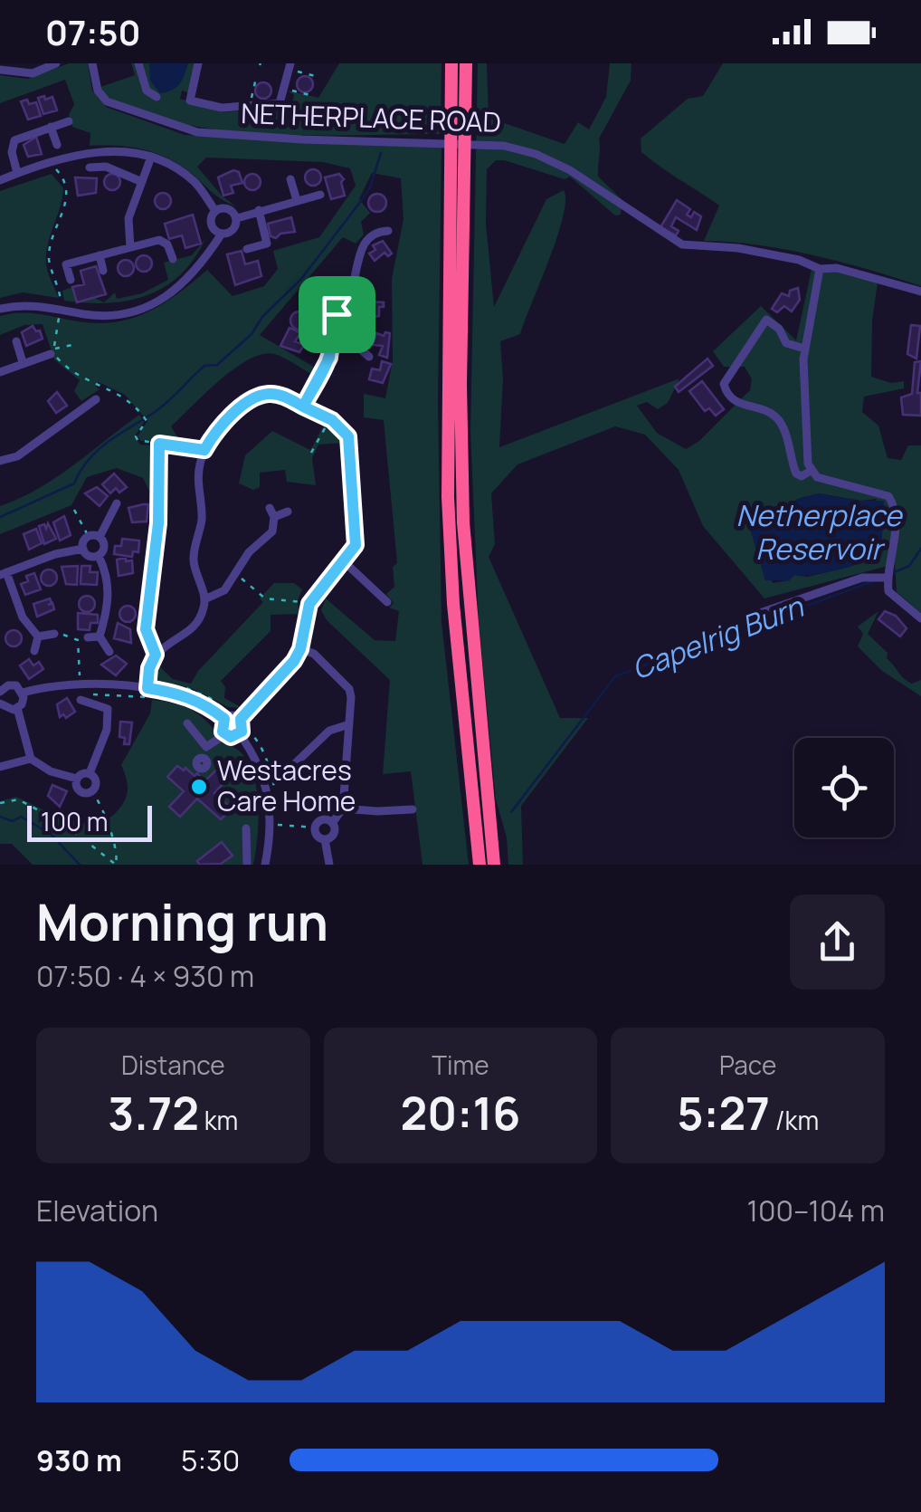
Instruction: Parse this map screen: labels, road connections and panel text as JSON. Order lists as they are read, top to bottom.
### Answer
{
  "streets": {
    "street": ["NETHERPLACE ROAD"]
  },
  "water": ["Netherplace Reservoir", "Capelrig Burn"],
  "places": ["Westacres Care Home"],
  "scale_bar": "100 m",
  "page": {
    "status": "07:50",
    "scale": "100 m",
    "heading": ["Morning run", "07:50 · 4 × 930 m"],
    "stats": [
      ["Distance", "3.72 km"],
      ["Time", "20:16"],
      ["Pace", "5:27 /km"]
    ],
    "chart": ["Elevation", "100–104 m"],
    "list": [
      {
        "name": "930 m",
        "note": "5:30"
      }
    ]
  }
}
